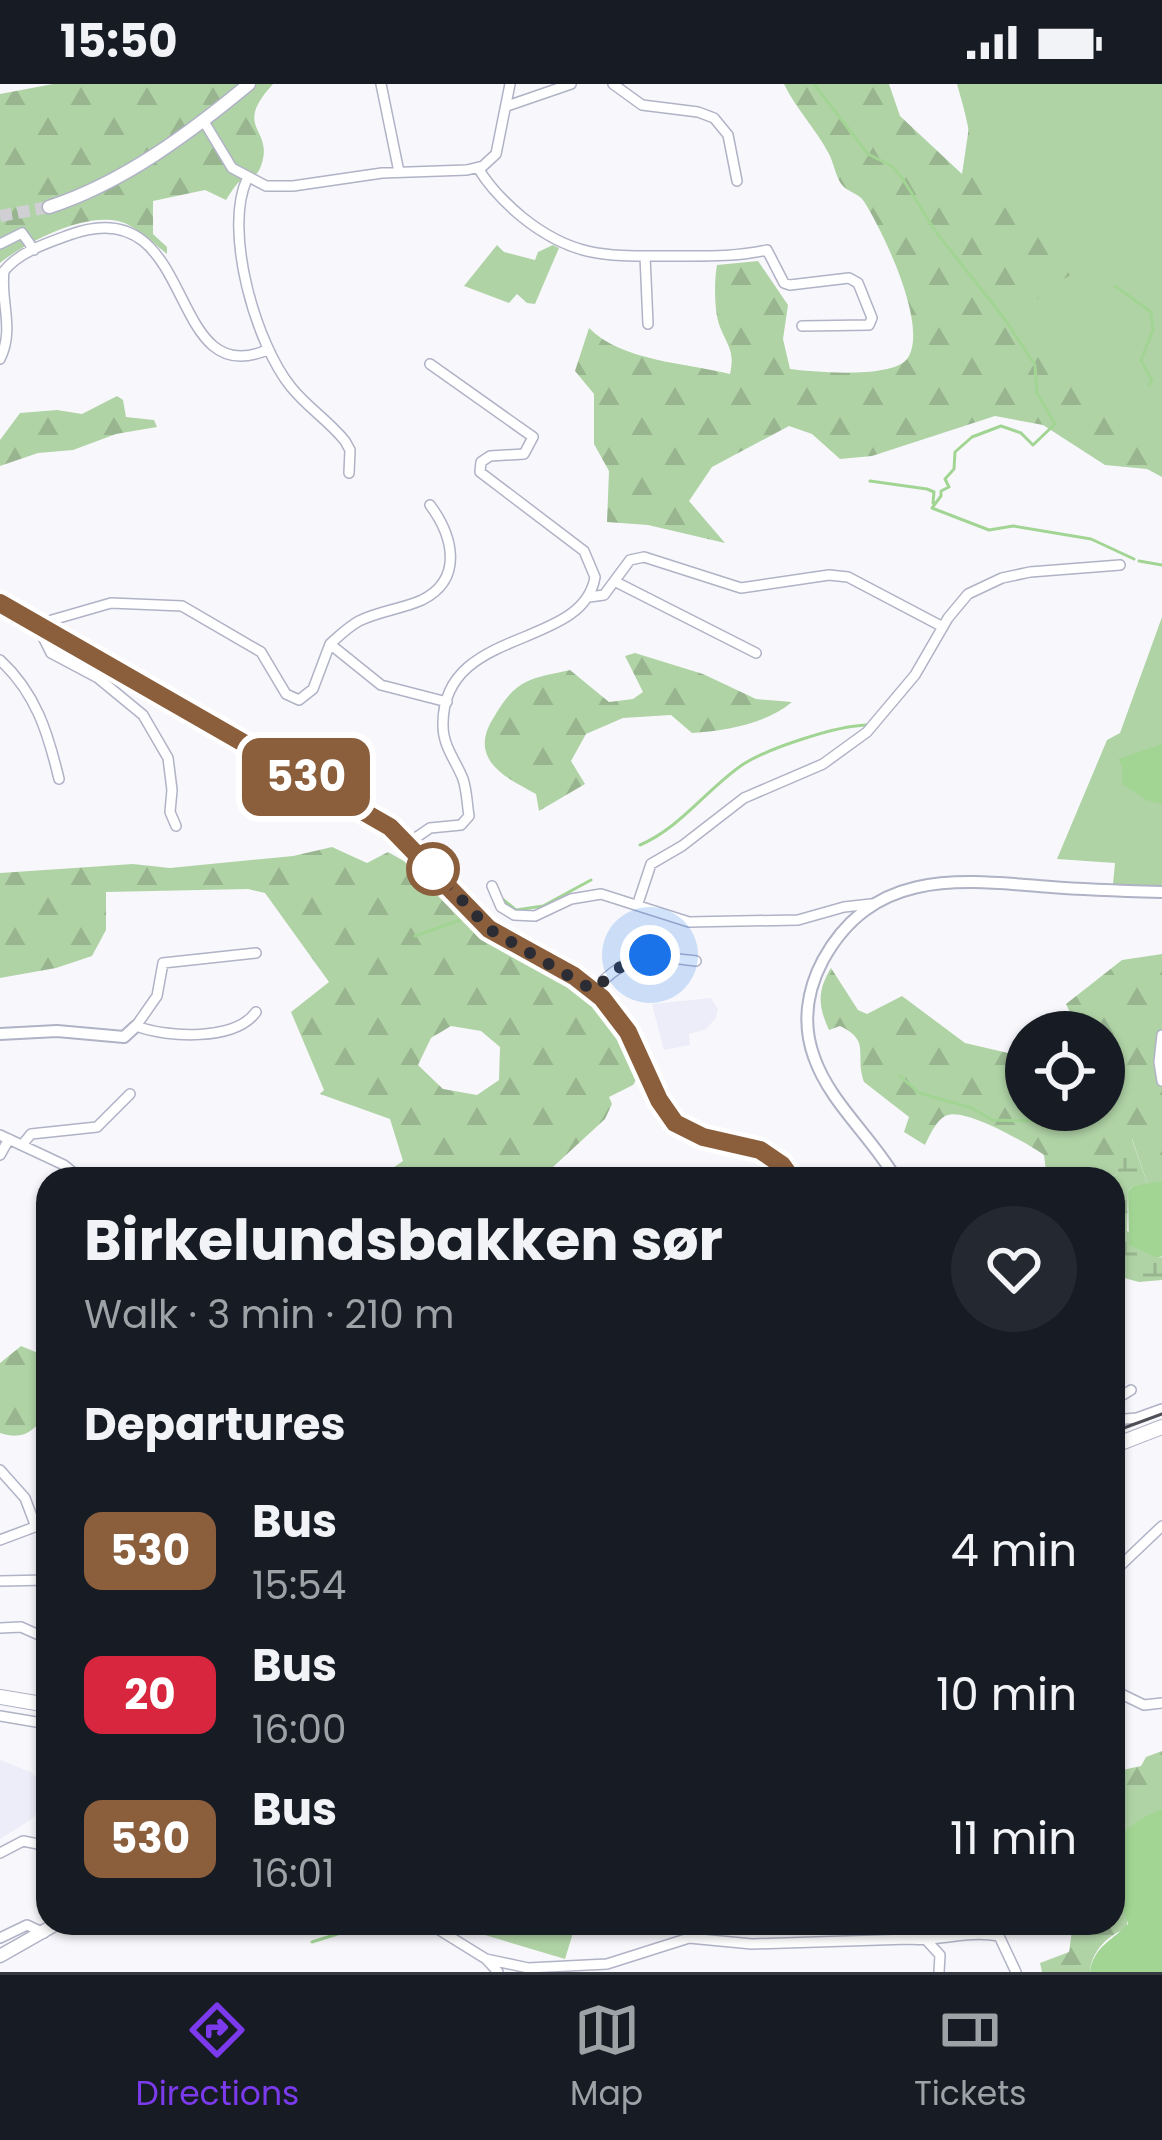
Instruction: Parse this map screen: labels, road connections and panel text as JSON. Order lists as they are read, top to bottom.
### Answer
{
  "lines": ["bus line 530"],
  "page": {
    "status": "15:50",
    "on_map": "530",
    "heading": [
      ["Birkelundsbakken sør", "Walk · 3 min · 210 m"],
      "Departures"
    ],
    "list": [
      {
        "mark": "530",
        "name": "Bus",
        "note": "15:54",
        "value": "4 min"
      },
      {
        "mark": "20",
        "name": "Bus",
        "note": "16:00",
        "value": "10 min"
      },
      {
        "mark": "530",
        "name": "Bus",
        "note": "16:01",
        "value": "11 min"
      }
    ],
    "tabs": ["Directions", "Map", "Tickets"]
  }
}
